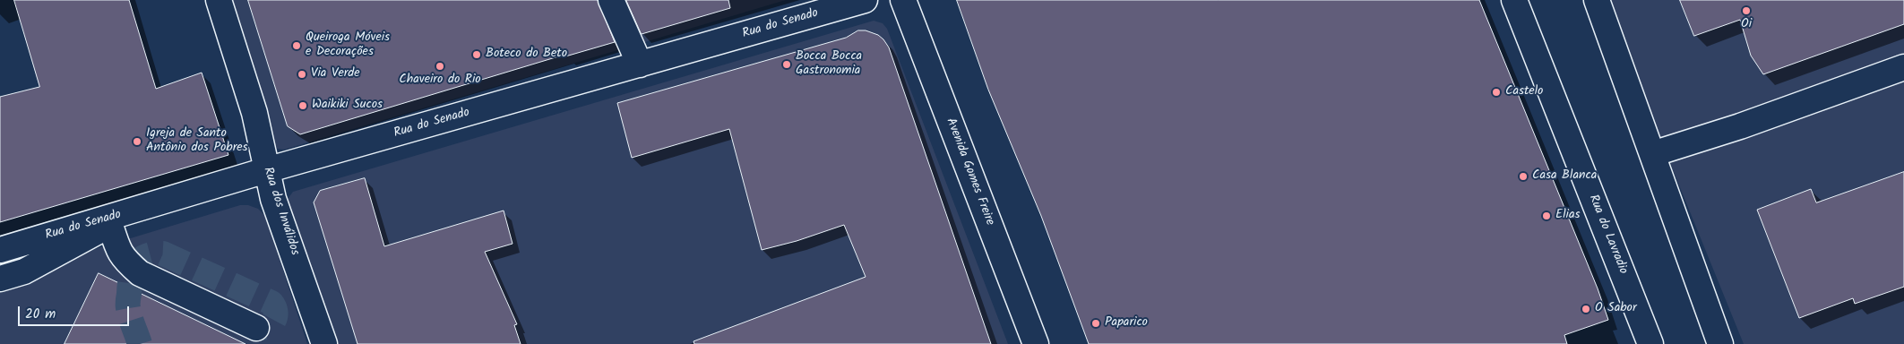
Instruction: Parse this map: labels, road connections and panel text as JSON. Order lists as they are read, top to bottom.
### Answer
{
  "streets": {
    "street": [
      "Rua do Senado",
      "Avenida Gomes Freire",
      "Rua dos Inválidos",
      "Rua do Lavradio"
    ]
  },
  "crossings": [
    ["Rua do Senado", "Rua dos Inválidos"]
  ],
  "places": [
    "Oi",
    "Queiroga Móveis e Decorações",
    "Boteco do Beto",
    "Bocca Bocca Gastronomia",
    "Chaveiro do Rio",
    "Via Verde",
    "Castelo",
    "Waikiki Sucos",
    "Igreja de Santo Antônio dos Pobres",
    "Casa Blanca",
    "Elias",
    "O Sabor",
    "Paparico"
  ],
  "scale_bar": "20 m"
}
